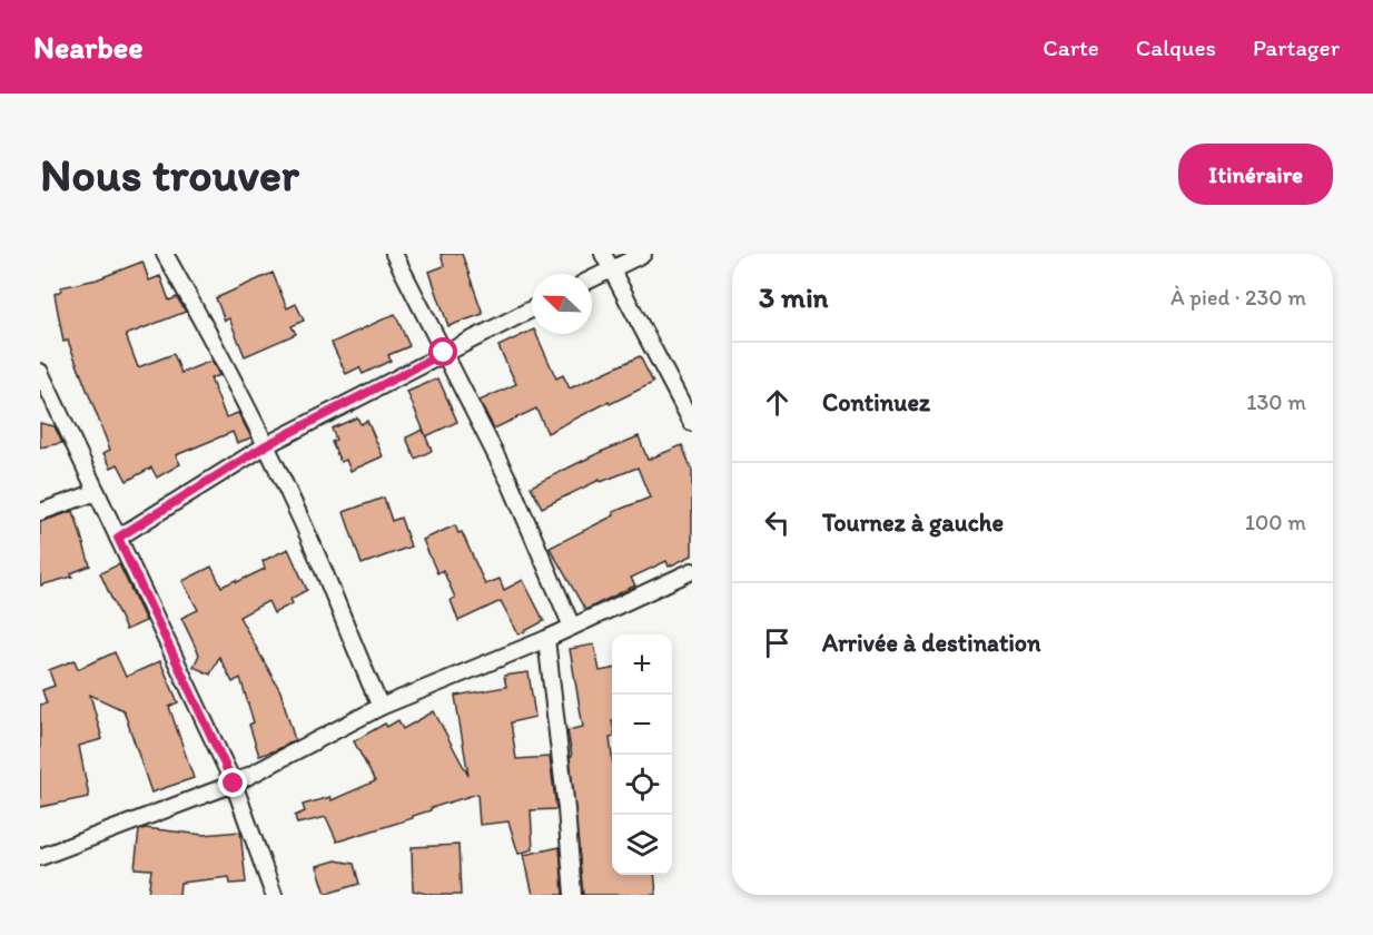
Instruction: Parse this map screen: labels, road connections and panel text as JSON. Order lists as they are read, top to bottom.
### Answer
{
  "north": "top left",
  "page": {
    "header": "Nearbee",
    "nav": ["Carte", "Calques", "Partager"],
    "buttons": "Itinéraire",
    "title": "Nous trouver",
    "heading": ["3 min", "À pied · 230 m"],
    "list": [
      ["Continuez", "130 m"],
      ["Tournez à gauche", "100 m"],
      "Arrivée à destination"
    ],
    "map_buttons": ["+", "−"]
  }
}
